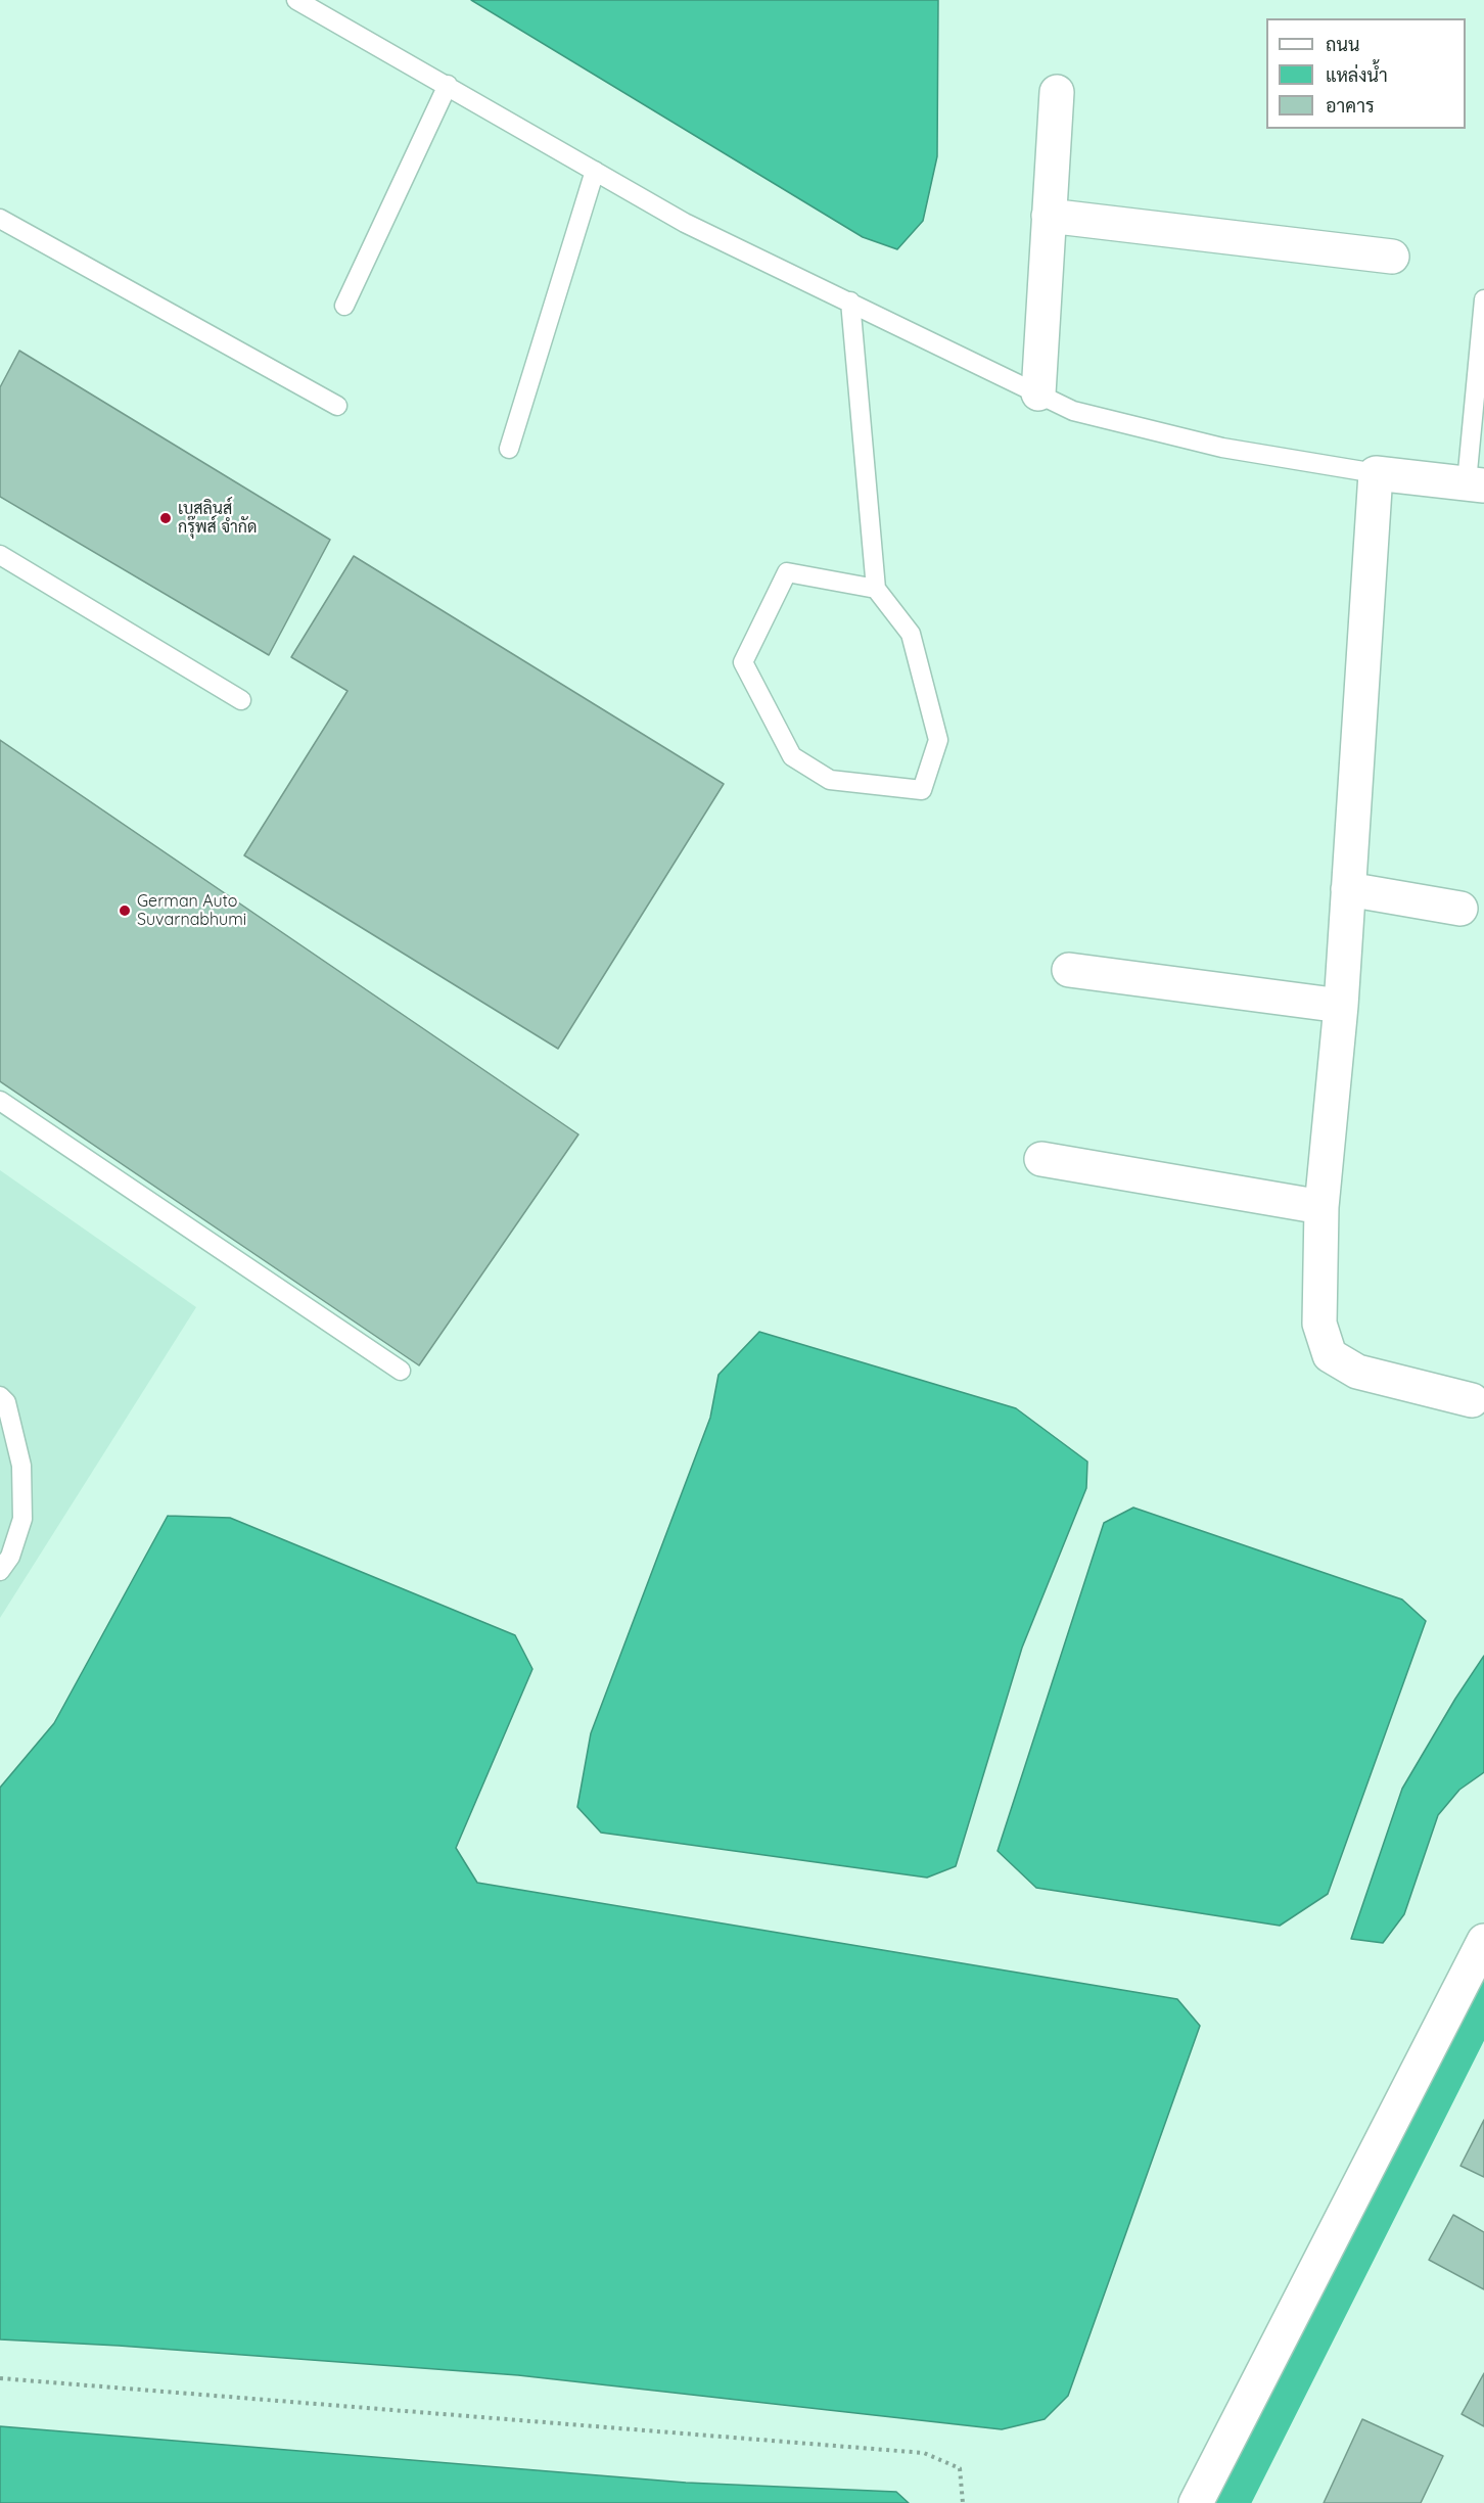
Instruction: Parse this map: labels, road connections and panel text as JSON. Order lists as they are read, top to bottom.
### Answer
{
  "places": ["เบสลินส์ กรุ๊พส์ จำกัด", "German Auto Suvarnabhumi"],
  "legend": ["ถนน", "แหล่งน้ำ", "อาคาร"]
}
